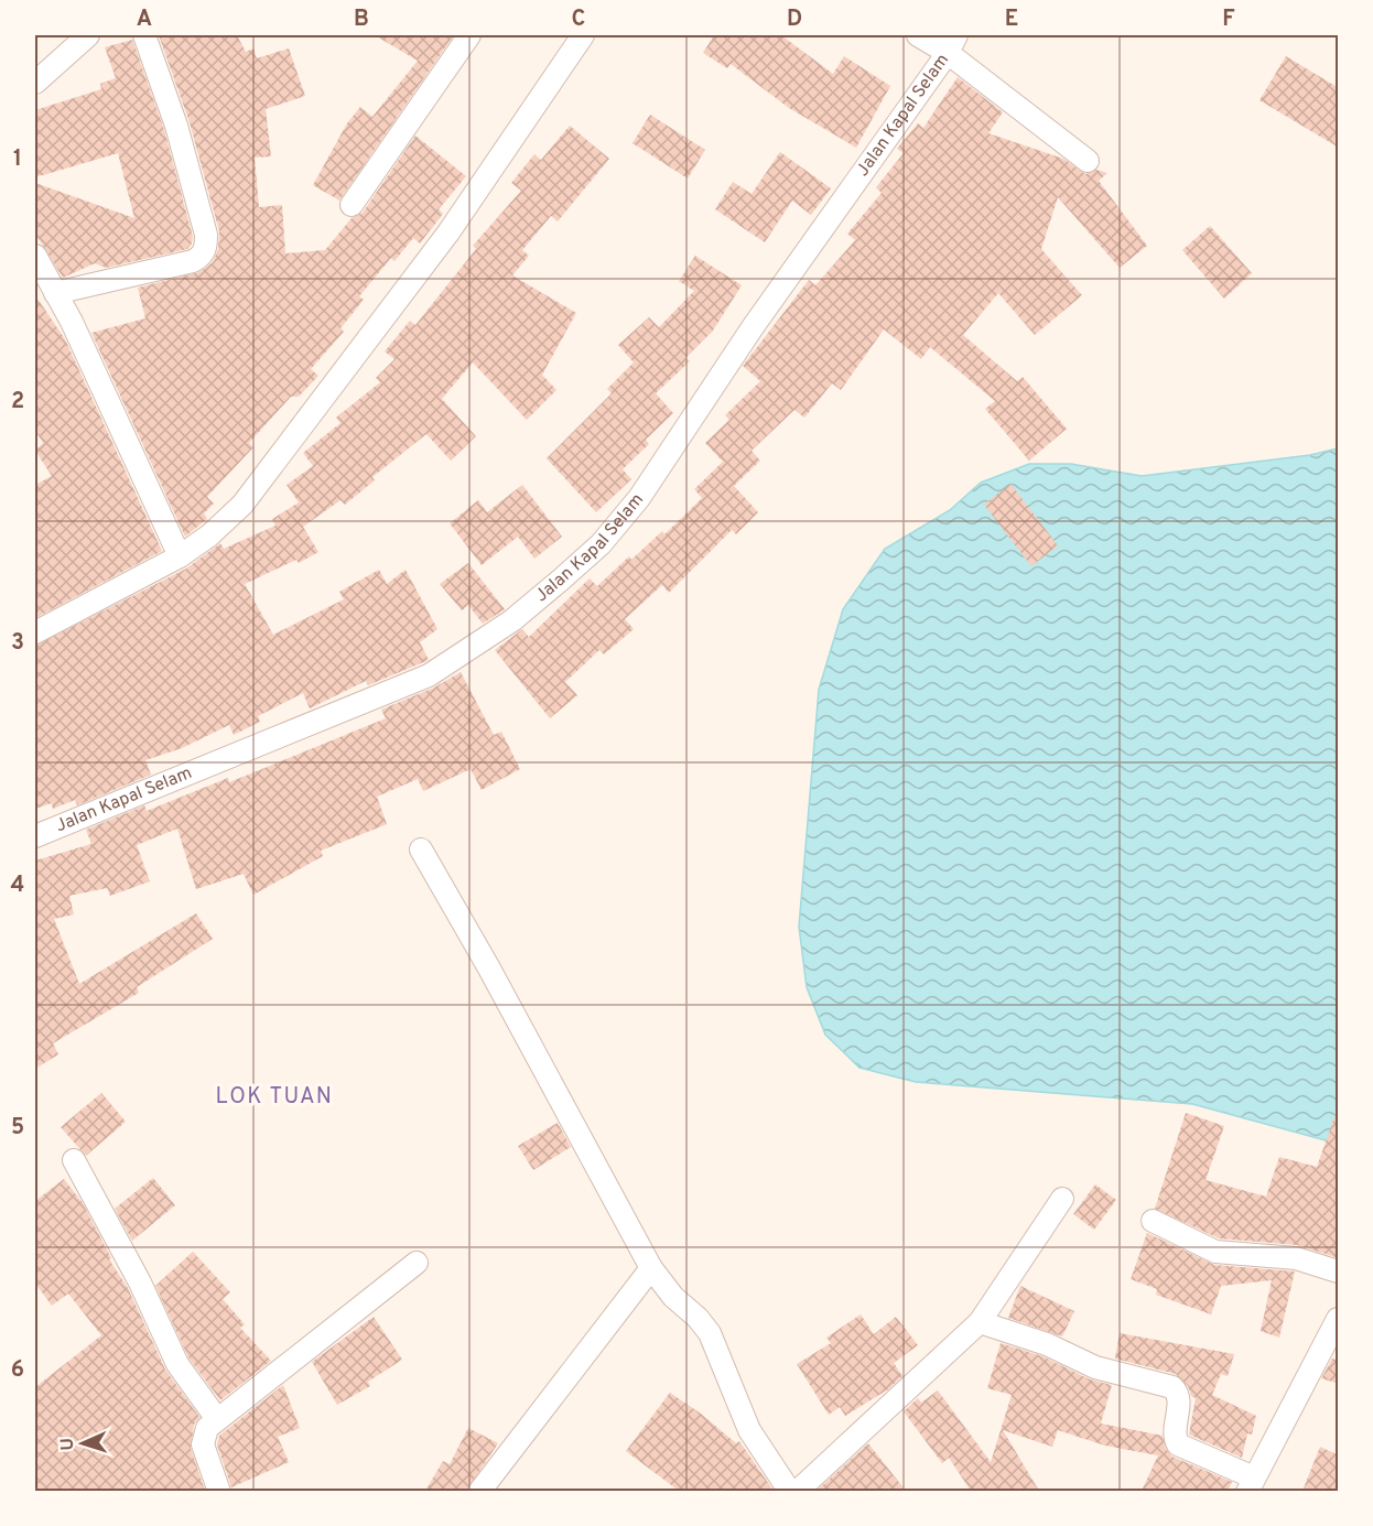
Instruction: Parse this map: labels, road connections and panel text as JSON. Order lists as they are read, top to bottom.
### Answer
{
  "streets": {
    "street": ["Jalan Kapal Selam"]
  },
  "districts": ["LOK TUAN"],
  "north": "left",
  "grid": {
    "columns": [
      "A",
      "B",
      "C",
      "D",
      "E",
      "F"
    ],
    "rows": [
      "1",
      "2",
      "3",
      "4",
      "5",
      "6"
    ]
  }
}
